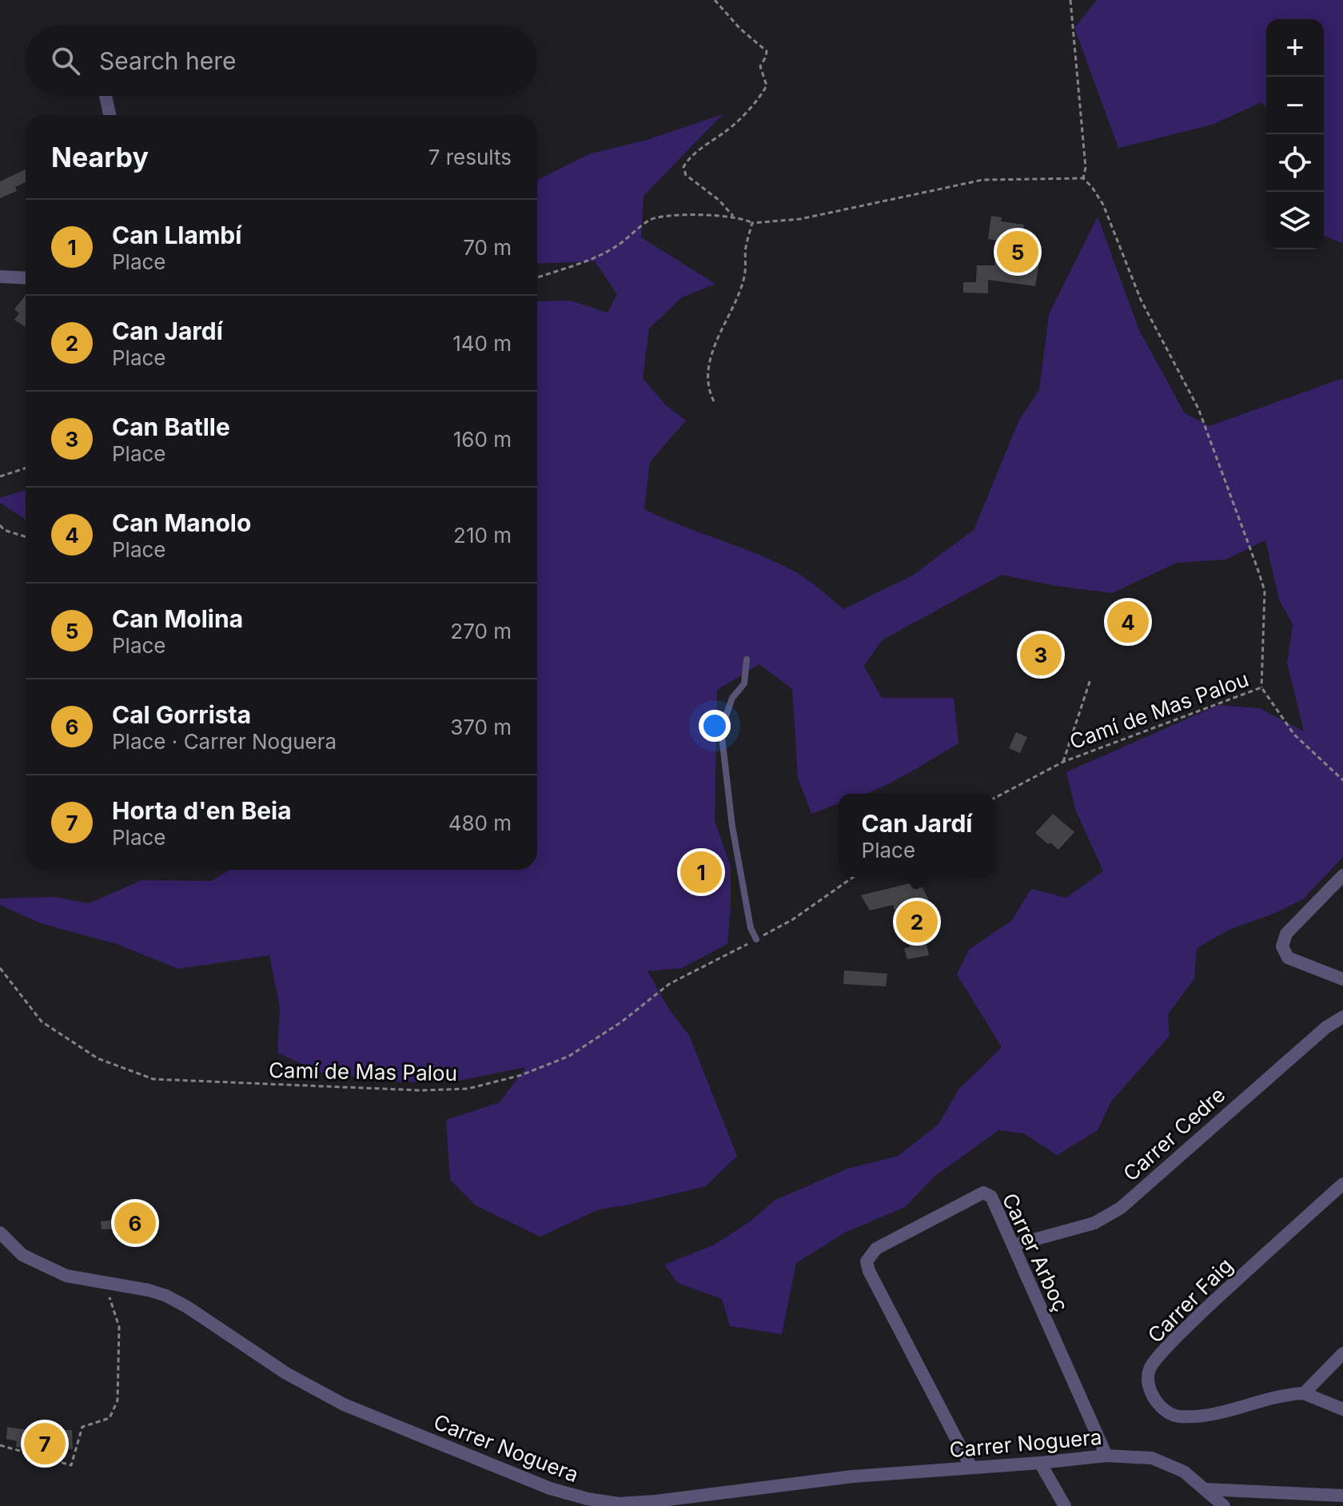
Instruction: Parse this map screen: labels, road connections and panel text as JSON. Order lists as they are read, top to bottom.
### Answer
{
  "streets": {
    "street": [
      "Carrer Cedre",
      "Carrer Arboç",
      "Carrer Faig",
      "Carrer Noguera"
    ],
    "path": ["Camí de Mas Palou"]
  },
  "crossings": [
    ["Carrer Cedre", "Carrer Arboç"],
    ["Carrer Arboç", "Carrer Noguera"]
  ],
  "page": {
    "map_buttons": ["+", "−"],
    "search": "Search here",
    "heading": ["Nearby", "7 results"],
    "list": [
      {
        "mark": "1",
        "name": "Can Llambí",
        "note": "Place",
        "value": "70 m"
      },
      {
        "mark": "2",
        "name": "Can Jardí",
        "note": "Place",
        "value": "140 m"
      },
      {
        "mark": "3",
        "name": "Can Batlle",
        "note": "Place",
        "value": "160 m"
      },
      {
        "mark": "4",
        "name": "Can Manolo",
        "note": "Place",
        "value": "210 m"
      },
      {
        "mark": "5",
        "name": "Can Molina",
        "note": "Place",
        "value": "270 m"
      },
      {
        "mark": "6",
        "name": "Cal Gorrista",
        "note": "Place · Carrer Noguera",
        "value": "370 m"
      },
      {
        "mark": "7",
        "name": "Horta d'en Beia",
        "note": "Place",
        "value": "480 m"
      }
    ],
    "pins": [
      "5",
      "4",
      "3",
      "1",
      "2",
      "6",
      "7"
    ],
    "popup": ["Can Jardí", "Place"]
  }
}
